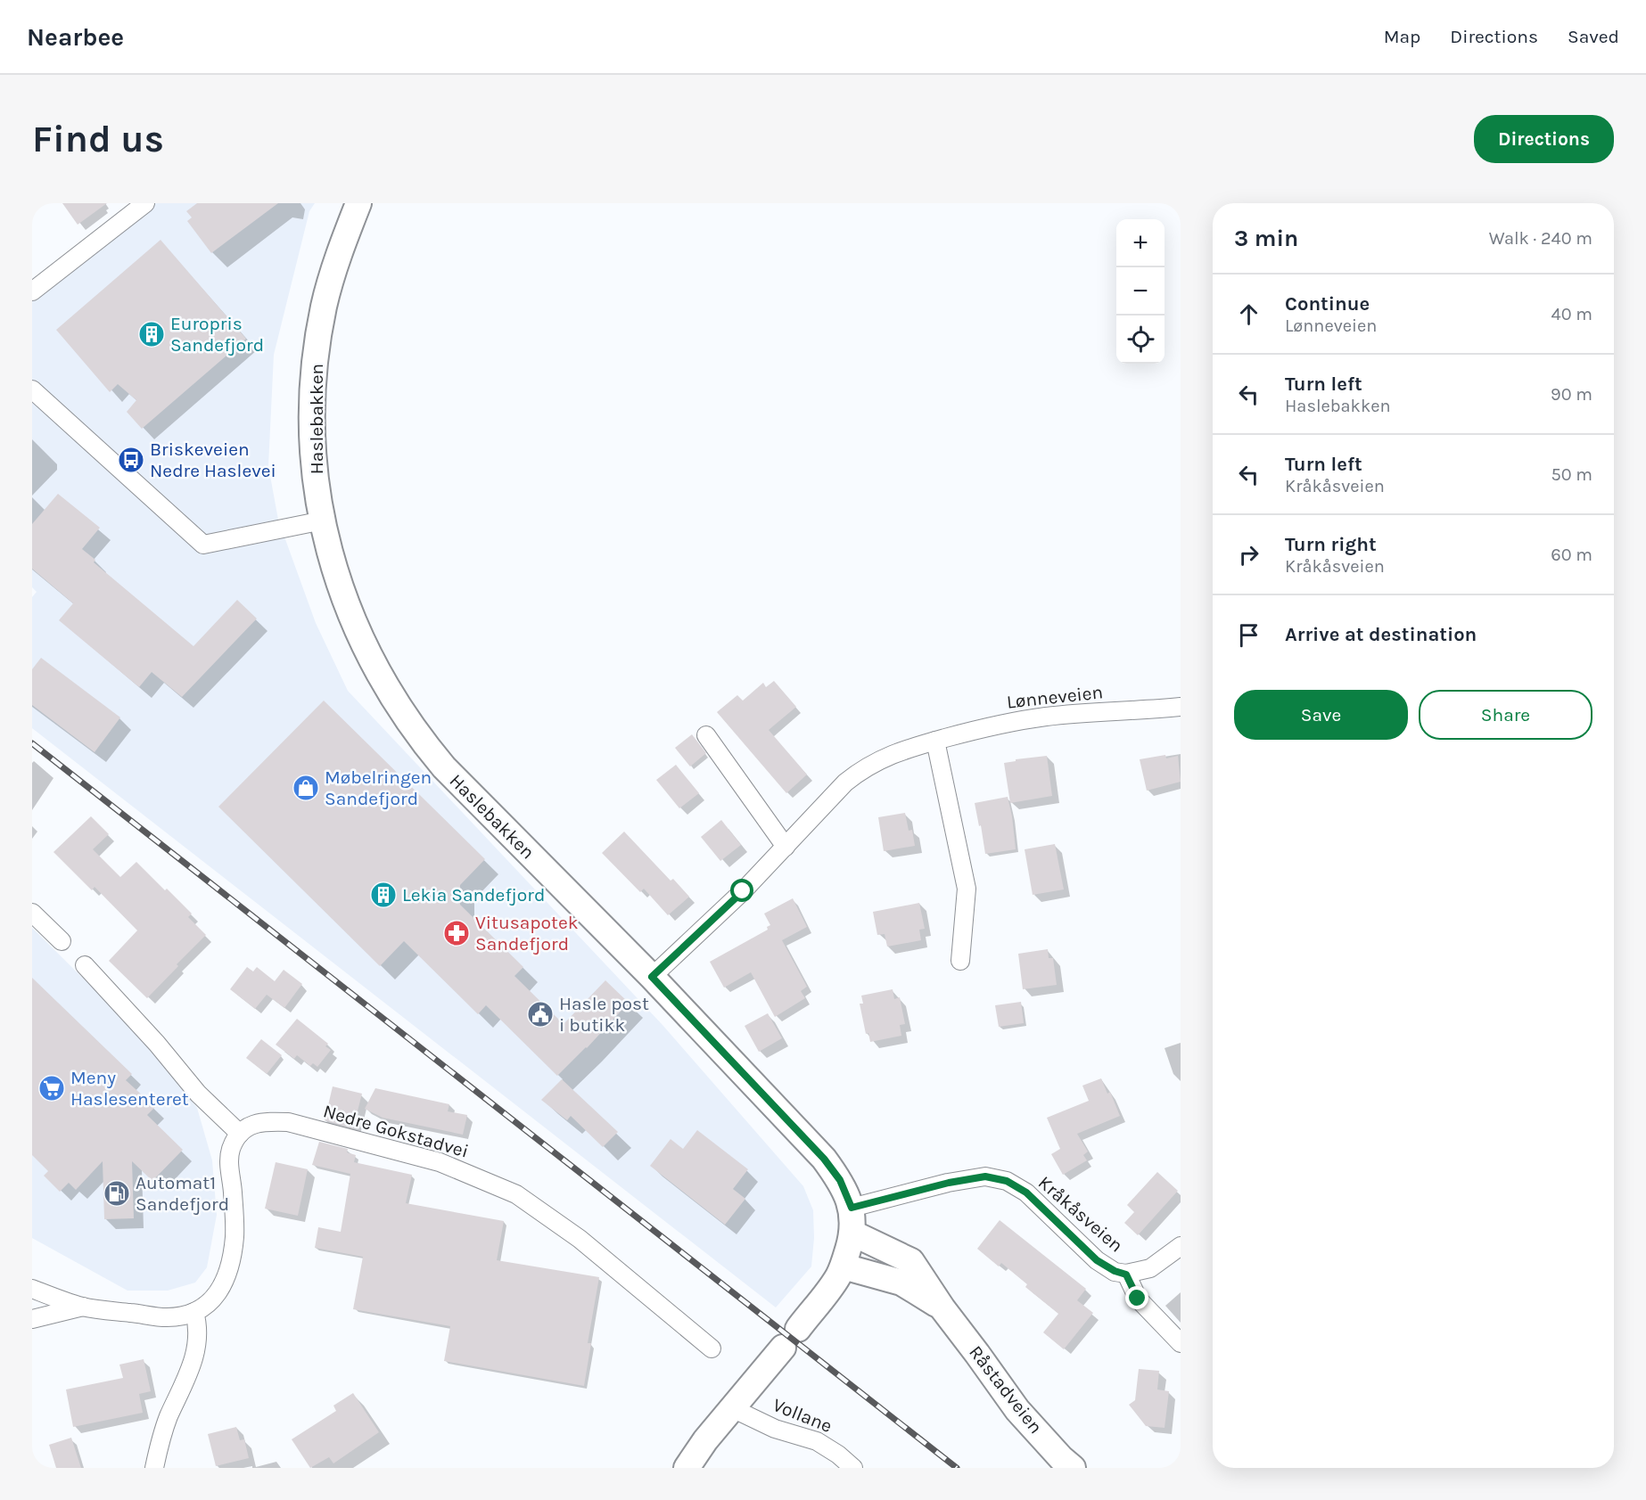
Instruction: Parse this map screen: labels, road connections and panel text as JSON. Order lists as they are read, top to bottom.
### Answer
{
  "streets": {
    "main road": ["Haslebakken", "Råstadveien"],
    "street": [
      "Lønneveien",
      "Nedre Gokstadvei",
      "Kråkåsveien",
      "Vollane"
    ]
  },
  "crossings": [
    ["Haslebakken", "Lønneveien"],
    ["Haslebakken", "Kråkåsveien"],
    ["Haslebakken", "Råstadveien"],
    ["Haslebakken", "Vollane"]
  ],
  "places": {
    "building": ["Europris Sandefjord", "Lekia Sandefjord"],
    "bus stop": ["Briskeveien Nedre Haslevei"],
    "shop": ["Møbelringen Sandefjord"],
    "pharmacy": ["Vitusapotek Sandefjord"],
    "public building": ["Hasle post i butikk"],
    "supermarket": ["Meny Haslesenteret"],
    "fuel station": ["Automat1 Sandefjord"]
  },
  "page": {
    "header": "Nearbee",
    "nav": ["Map", "Directions", "Saved"],
    "buttons": [
      "Directions",
      ["Save", "Share"]
    ],
    "title": "Find us",
    "heading": ["3 min", "Walk · 240 m"],
    "map_buttons": ["+", "−"],
    "list": [
      ["Continue", "Lønneveien", "40 m"],
      ["Turn left", "Haslebakken", "90 m"],
      ["Turn left", "Kråkåsveien", "50 m"],
      ["Turn right", "Kråkåsveien", "60 m"],
      "Arrive at destination"
    ]
  }
}
